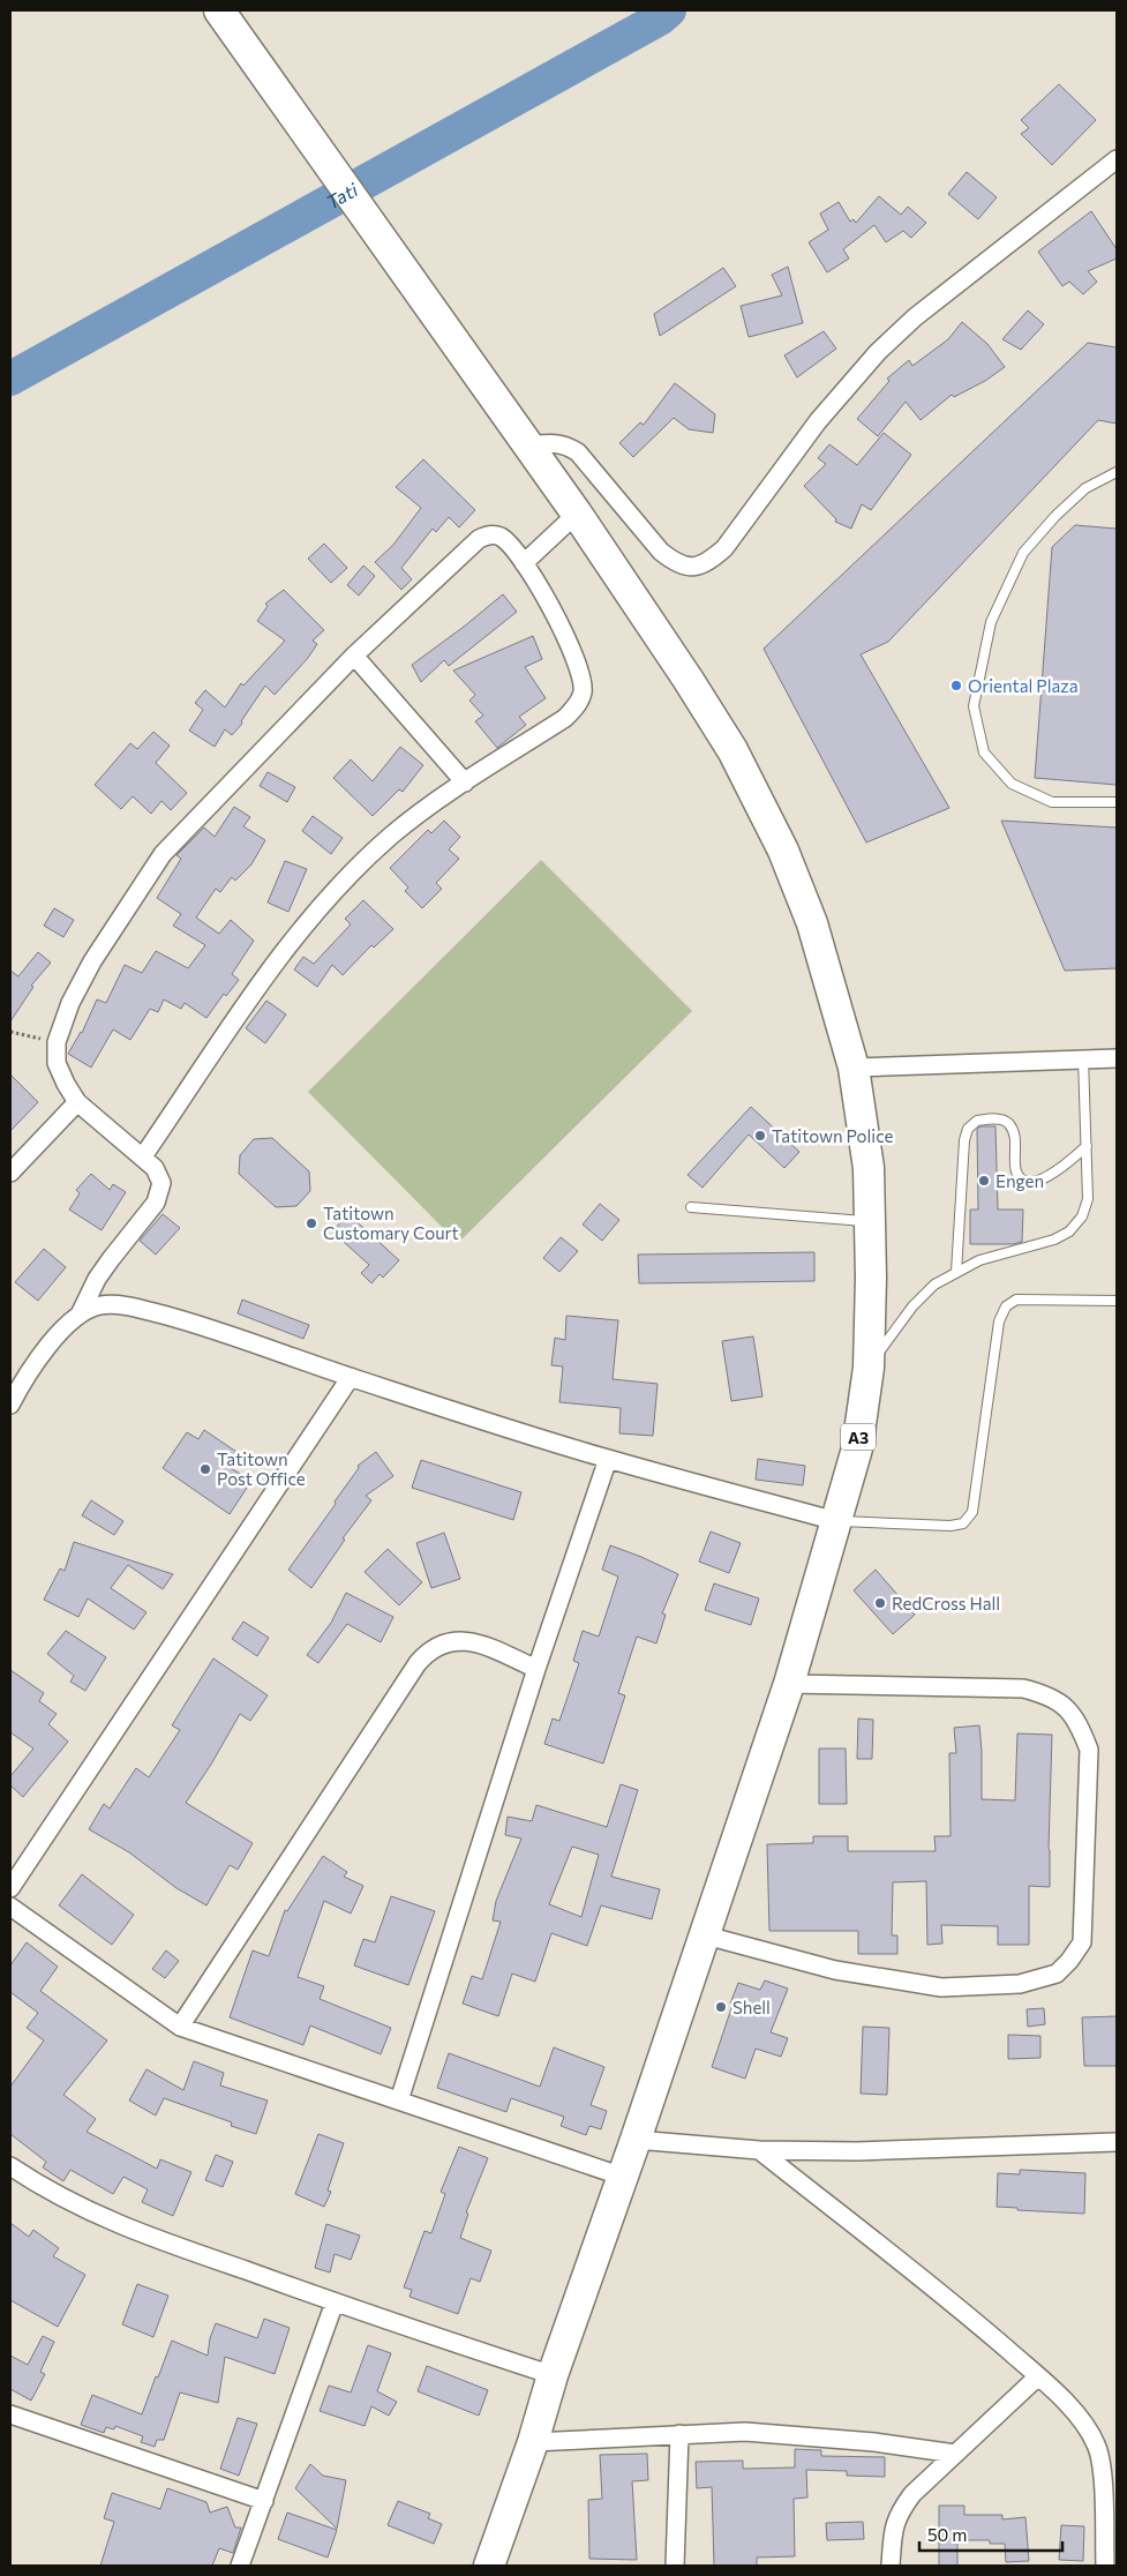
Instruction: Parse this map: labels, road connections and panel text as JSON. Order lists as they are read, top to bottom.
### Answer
{
  "streets": {
    "highway": ["A3"]
  },
  "water": ["Tati"],
  "places": [
    "Oriental Plaza",
    "Tatitown Police",
    "Engen",
    "Tatitown Customary Court",
    "Tatitown Post Office",
    "RedCross Hall",
    "Shell"
  ],
  "scale_bar": "50 m"
}
